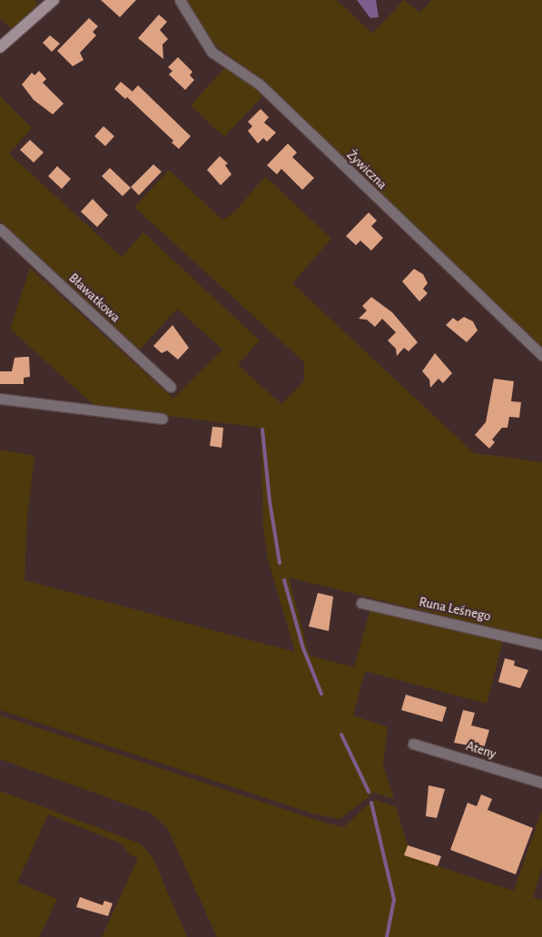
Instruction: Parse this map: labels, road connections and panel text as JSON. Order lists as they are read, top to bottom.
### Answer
{
  "streets": {
    "street": [
      "Żywiczna",
      "Bławatkowa",
      "Runa Leśnego",
      "Ateny"
    ]
  }
}
